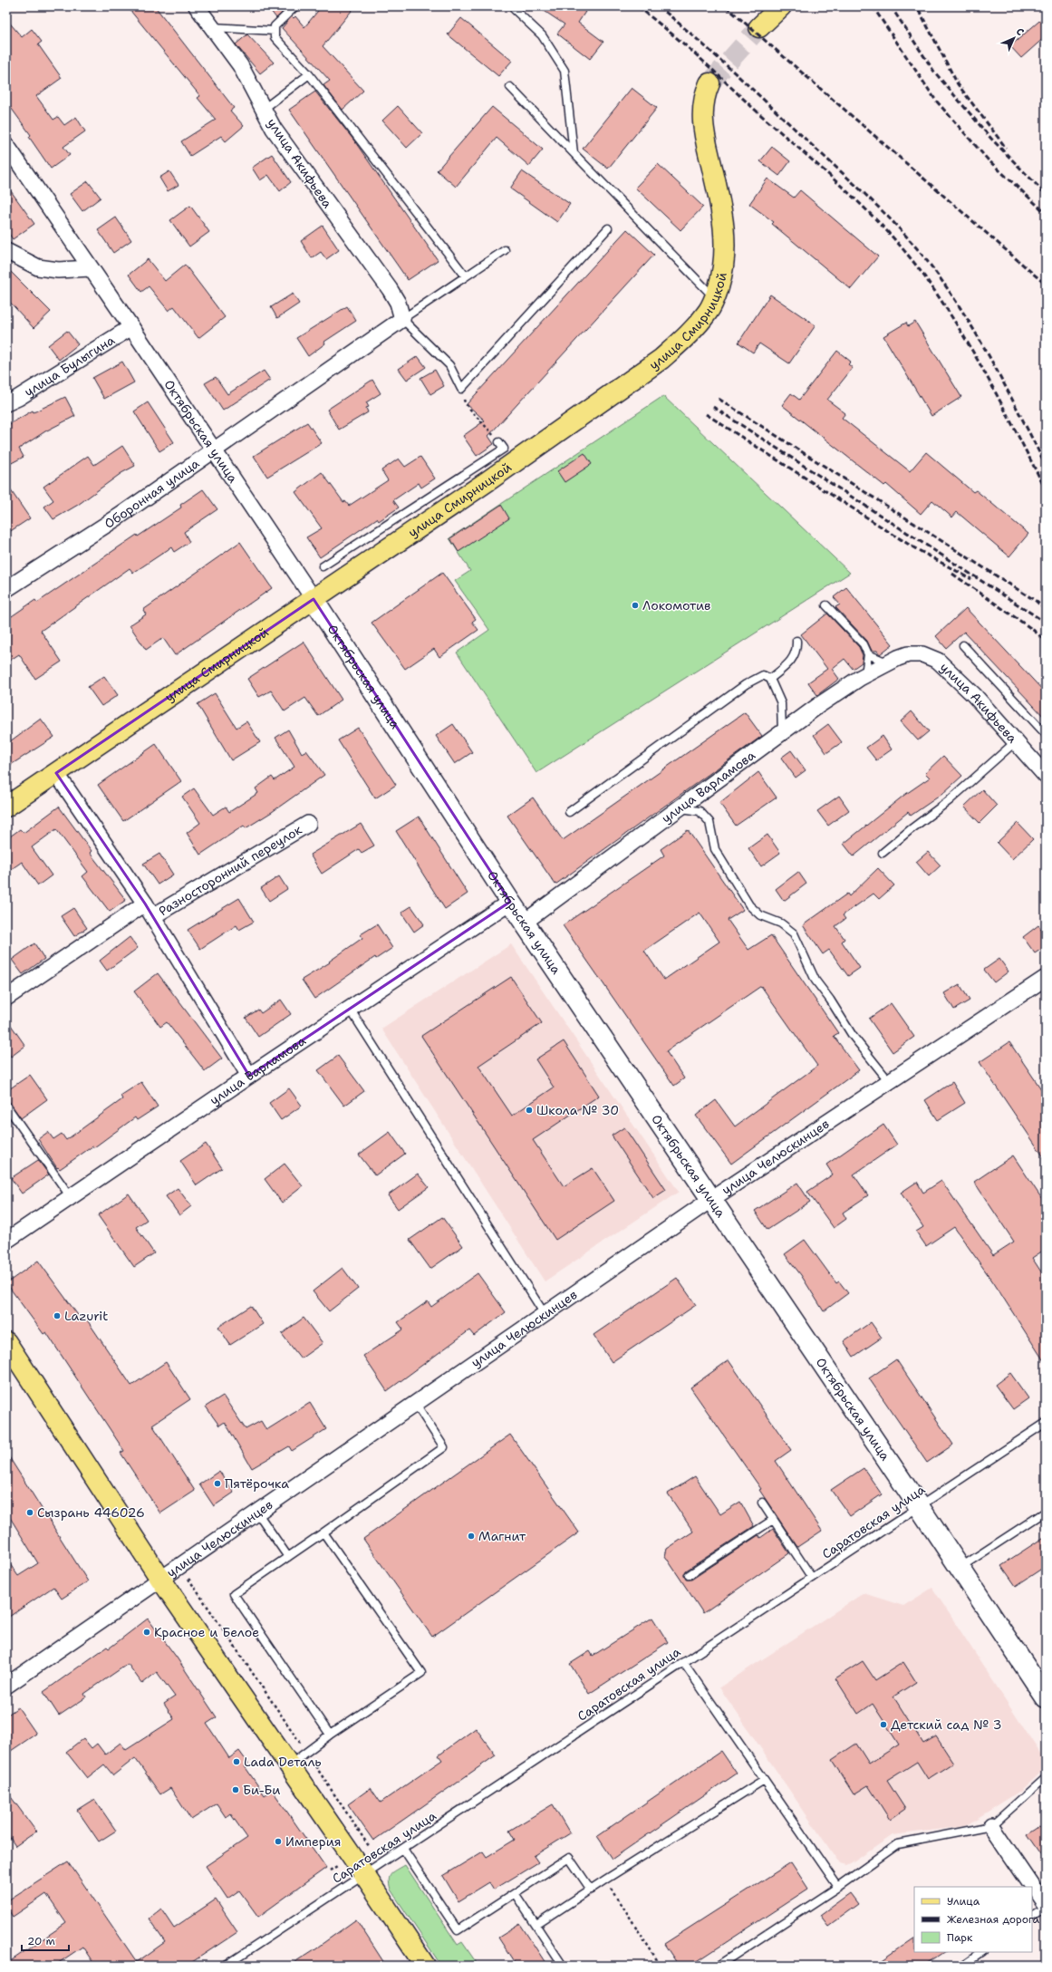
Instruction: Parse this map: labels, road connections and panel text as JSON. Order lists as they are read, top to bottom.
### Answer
{
  "streets": {
    "main road": ["улица Смирницкой", "Октябрьская улица"],
    "street": [
      "улица Акифьева",
      "улица Булыгина",
      "Оборонная улица",
      "улица Варламова",
      "Разносторонний переулок",
      "улица Челюскинцев"
    ],
    "lane": ["Саратовская улица"]
  },
  "crossings": [
    ["улица Акифьева", "Оборонная улица"],
    ["улица Акифьева", "улица Варламова"],
    ["улица Смирницкой", "Октябрьская улица"],
    ["улица Булыгина", "Октябрьская улица"],
    ["Октябрьская улица", "Оборонная улица"],
    ["Октябрьская улица", "улица Варламова"],
    ["Октябрьская улица", "улица Челюскинцев"],
    ["Октябрьская улица", "Саратовская улица"]
  ],
  "places": [
    "Локомотив",
    "Школа № 30",
    "Lazurit",
    "Пятёрочка",
    "Сызрань 446026",
    "Магнит",
    "Красное и Белое",
    "Детский сад № 3",
    "Lada Dеталь",
    "Би-Би",
    "Империя"
  ],
  "legend": ["Улица", "Железная дорога", "Парк"],
  "scale_bar": "20 m",
  "north": "top right"
}
